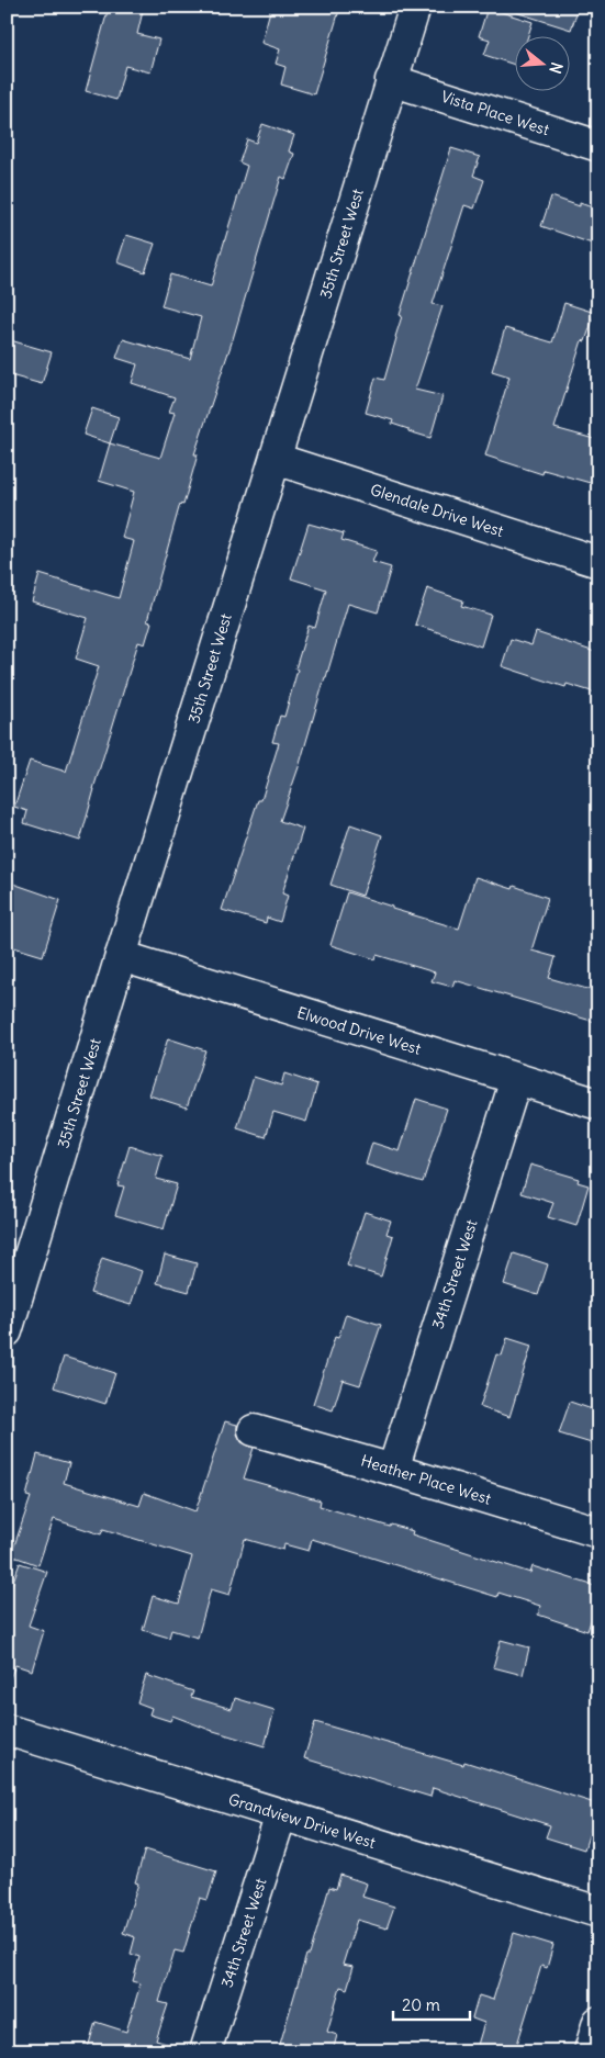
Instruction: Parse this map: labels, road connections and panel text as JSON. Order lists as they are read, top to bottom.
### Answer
{
  "streets": {
    "street": [
      "Vista Place West",
      "35th Street West",
      "Glendale Drive West",
      "Elwood Drive West",
      "34th Street West",
      "Heather Place West",
      "Grandview Drive West"
    ]
  },
  "crossings": [
    ["Vista Place West", "35th Street West"],
    ["35th Street West", "Glendale Drive West"],
    ["35th Street West", "Elwood Drive West"],
    ["Elwood Drive West", "34th Street West"],
    ["34th Street West", "Heather Place West"],
    ["34th Street West", "Grandview Drive West"]
  ],
  "scale_bar": "20 m",
  "north": "right"
}
